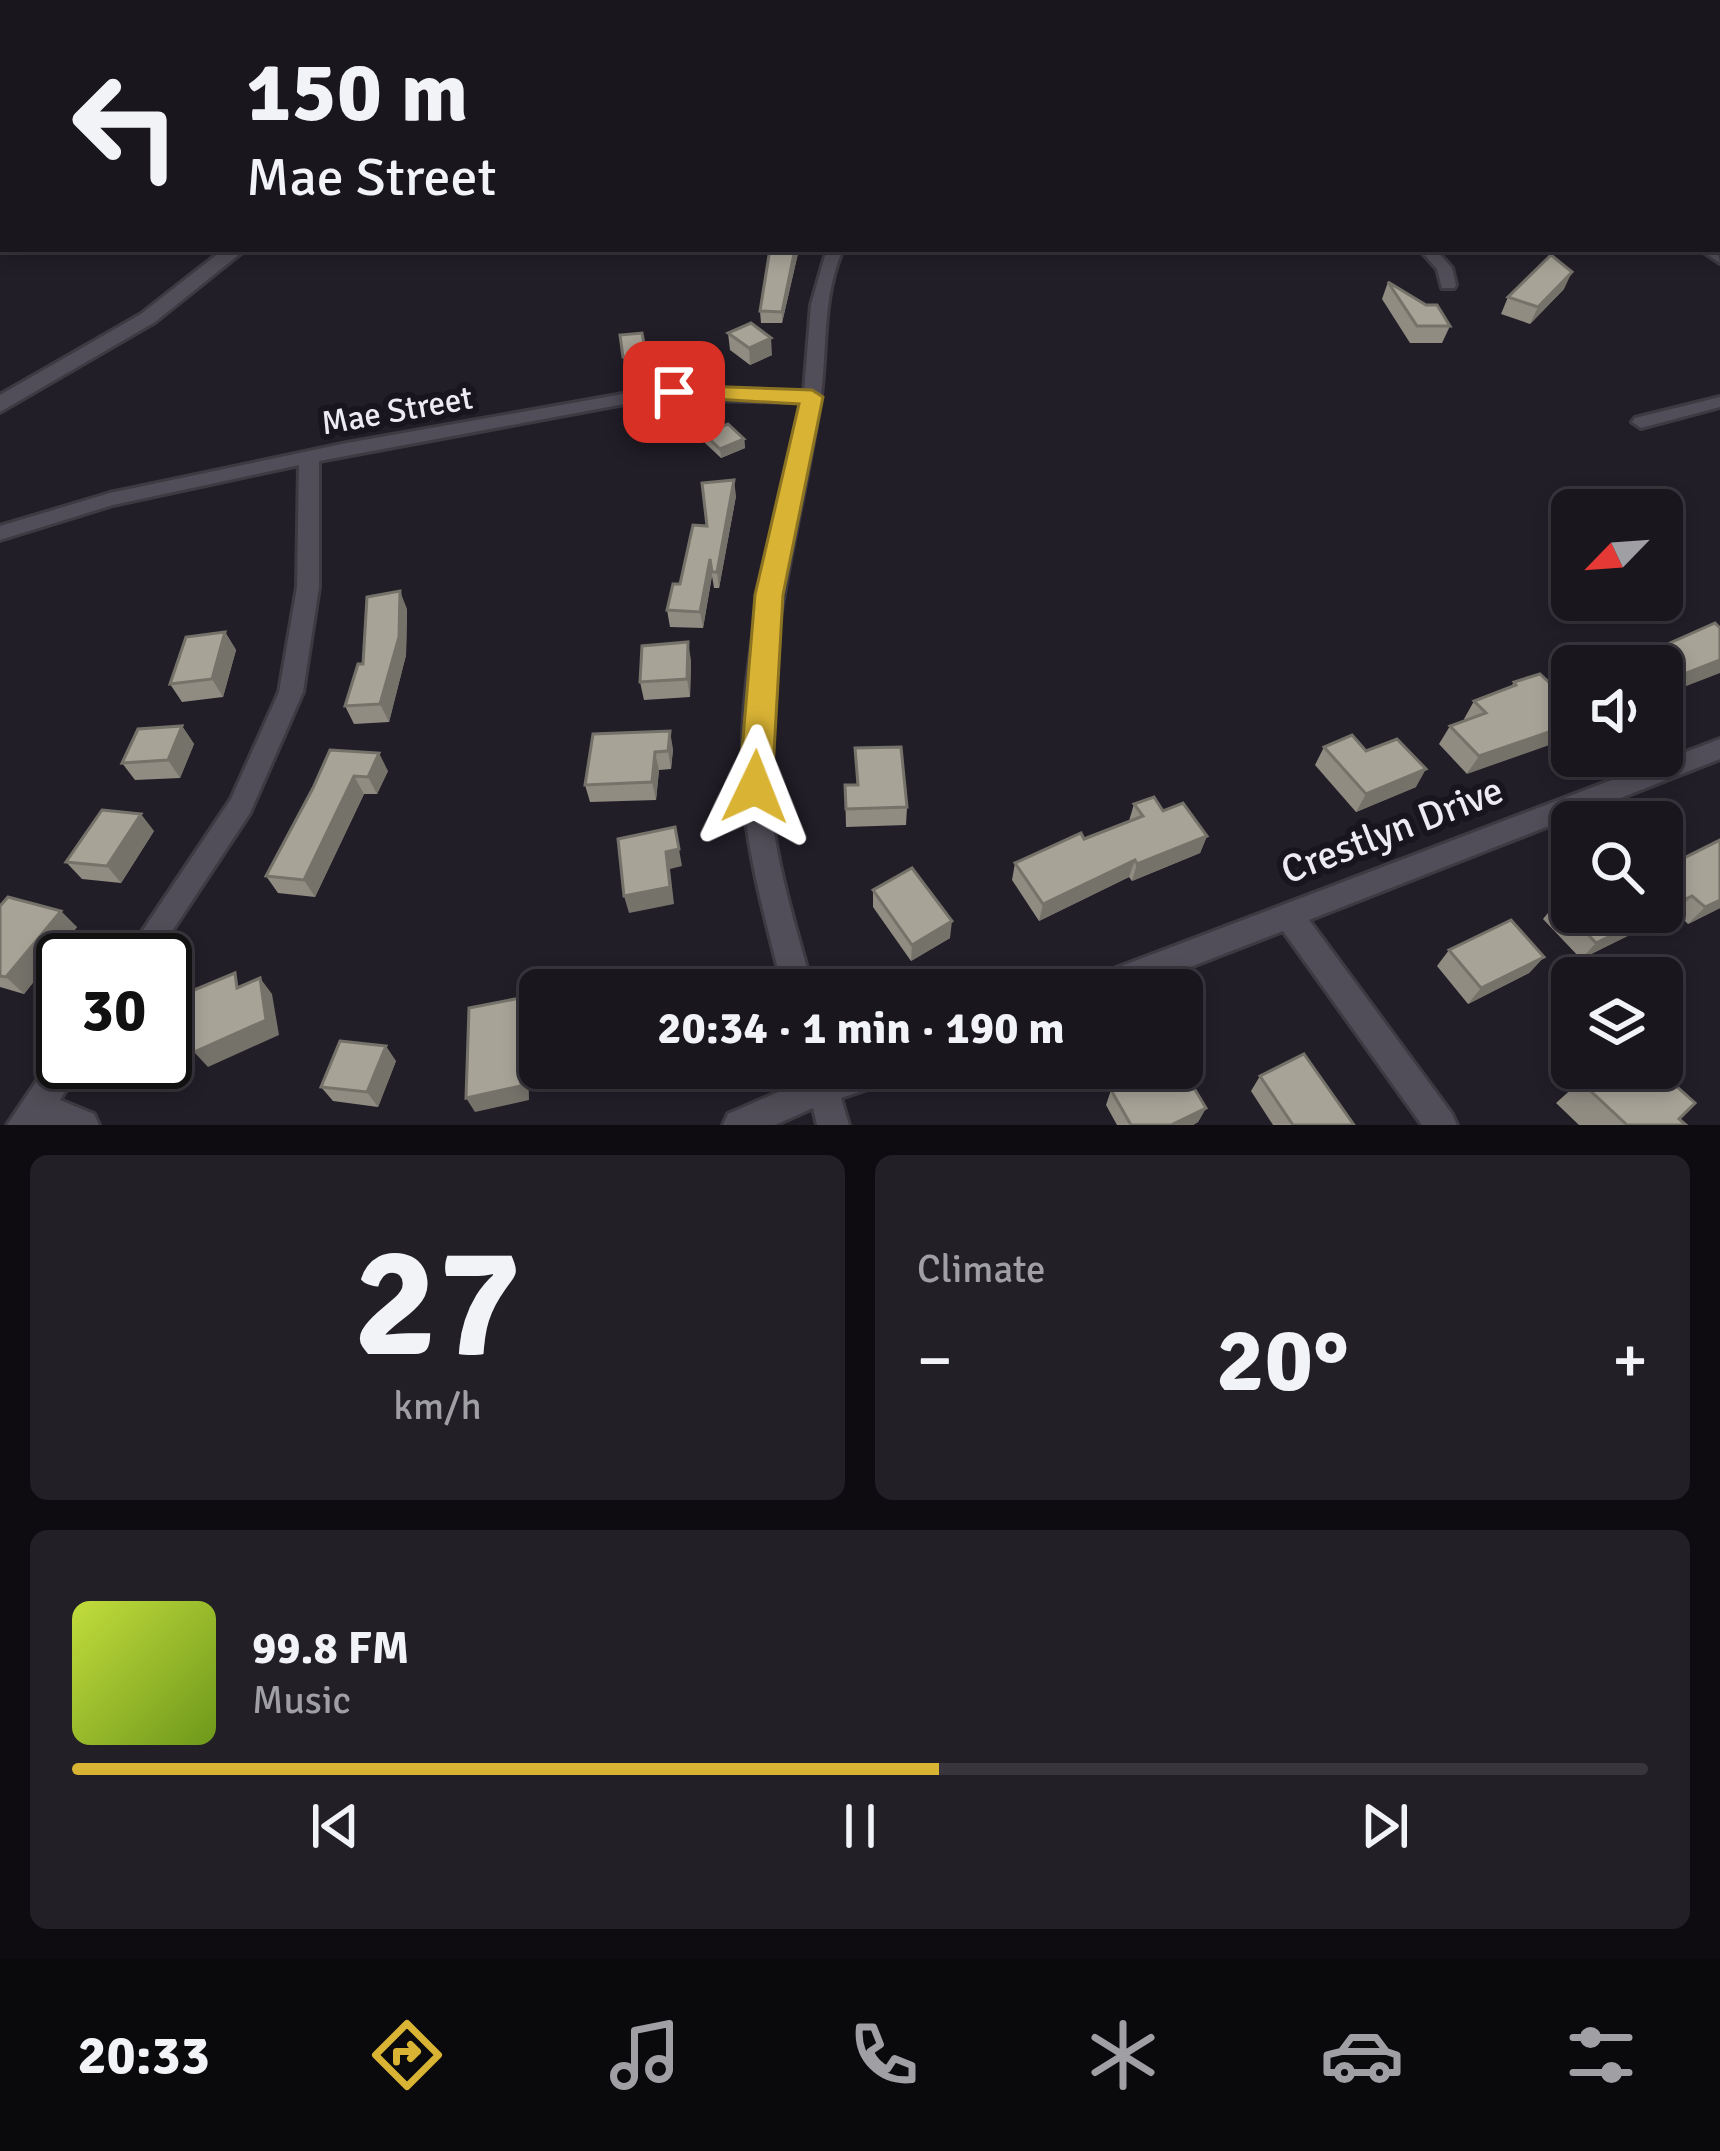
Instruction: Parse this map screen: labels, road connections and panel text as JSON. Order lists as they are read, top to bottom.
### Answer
{
  "streets": {
    "street": ["Mae Street", "Crestlyn Drive"]
  },
  "north": "bottom left",
  "page": {
    "turn": ["150 m", "Mae Street"],
    "limit": "30",
    "trip": "20:34 · 1 min · 190 m",
    "tile": [
      ["27", "km/h"],
      "Climate"
    ],
    "heat": ["−", "20°", "+"],
    "song": ["99.8 FM", "Music"],
    "tabs": "20:33"
  }
}
